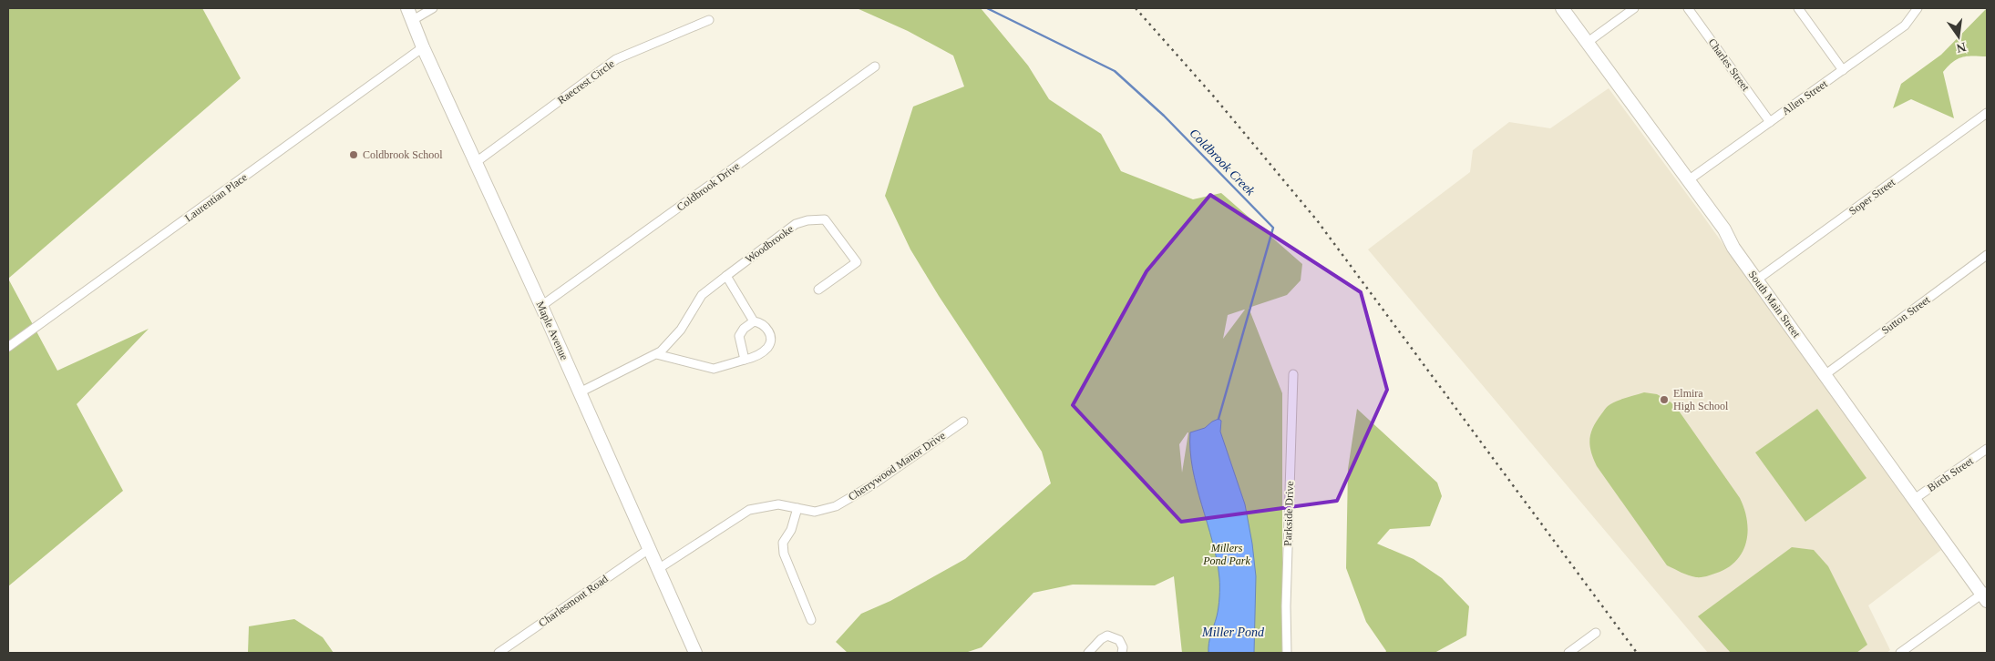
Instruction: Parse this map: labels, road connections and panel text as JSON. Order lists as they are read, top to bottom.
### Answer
{
  "streets": {
    "street": [
      "Charles Street",
      "Raecrest Circle",
      "Allen Street",
      "Coldbrook Drive",
      "Soper Street",
      "Laurentian Place",
      "Woodbrooke",
      "South Main Street",
      "Sutton Street",
      "Maple Avenue",
      "Cherrywood Manor Drive",
      "Birch Street",
      "Parkside Drive",
      "Charlesmont Road"
    ]
  },
  "crossings": [
    ["Charles Street", "Allen Street"],
    ["Raecrest Circle", "Maple Avenue"],
    ["Allen Street", "South Main Street"],
    ["Coldbrook Drive", "Maple Avenue"],
    ["Soper Street", "South Main Street"],
    ["Laurentian Place", "Maple Avenue"],
    ["Woodbrooke", "Maple Avenue"],
    ["South Main Street", "Sutton Street"],
    ["South Main Street", "Birch Street"],
    ["Maple Avenue", "Cherrywood Manor Drive"],
    ["Maple Avenue", "Charlesmont Road"]
  ],
  "water": ["Coldbrook Creek", "Miller Pond"],
  "parks": ["Millers Pond Park"],
  "places": ["Coldbrook School", "Elmira High School"],
  "north": "bottom"
}
